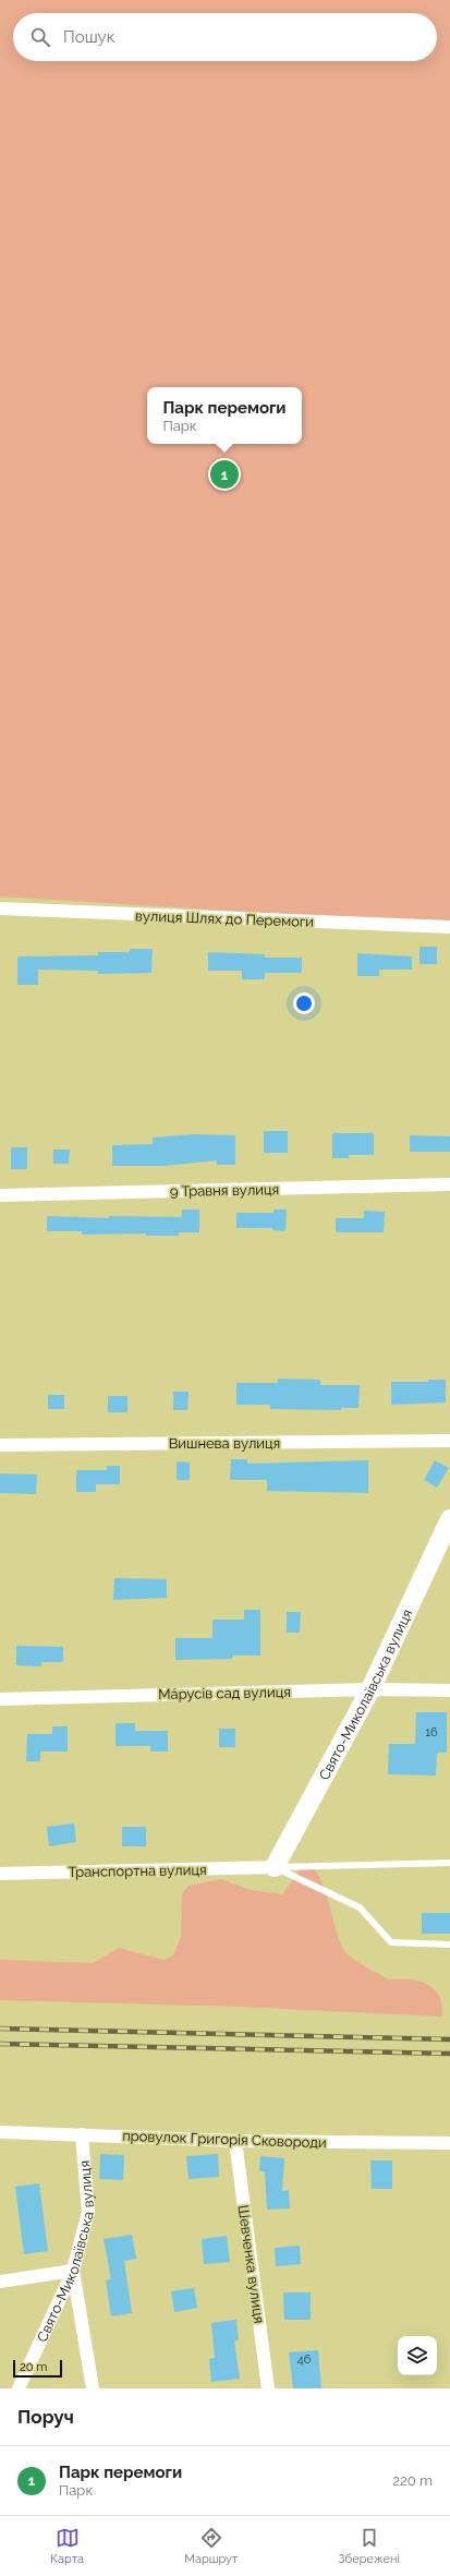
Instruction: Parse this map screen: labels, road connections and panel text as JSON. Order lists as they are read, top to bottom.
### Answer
{
  "streets": {
    "street": [
      "вулиця Шлях до Перемоги",
      "9 Травня вулиця",
      "Вишнева вулиця",
      "Мáрусів сад вулиця",
      "Свято-Миколаївська вулиця",
      "Транспортна вулиця",
      "провулок Григорія Сковороди",
      "Шевченка вулиця"
    ]
  },
  "crossings": [
    ["Мáрусів сад вулиця", "Свято-Миколаївська вулиця"],
    ["Свято-Миколаївська вулиця", "Транспортна вулиця"],
    ["Свято-Миколаївська вулиця", "провулок Григорія Сковороди"],
    ["провулок Григорія Сковороди", "Шевченка вулиця"]
  ],
  "house_numbers": ["16", "46"],
  "scale_bar": "20 m",
  "page": {
    "search": "Пошук",
    "popup": ["Парк перемоги", "Парк"],
    "pins": "1",
    "scale": "20 m",
    "heading": "Поруч",
    "list": [
      {
        "mark": "1",
        "name": "Парк перемоги",
        "note": "Парк",
        "value": "220 m"
      }
    ],
    "nav": ["Карта", "Маршрут", "Збережені"]
  }
}
